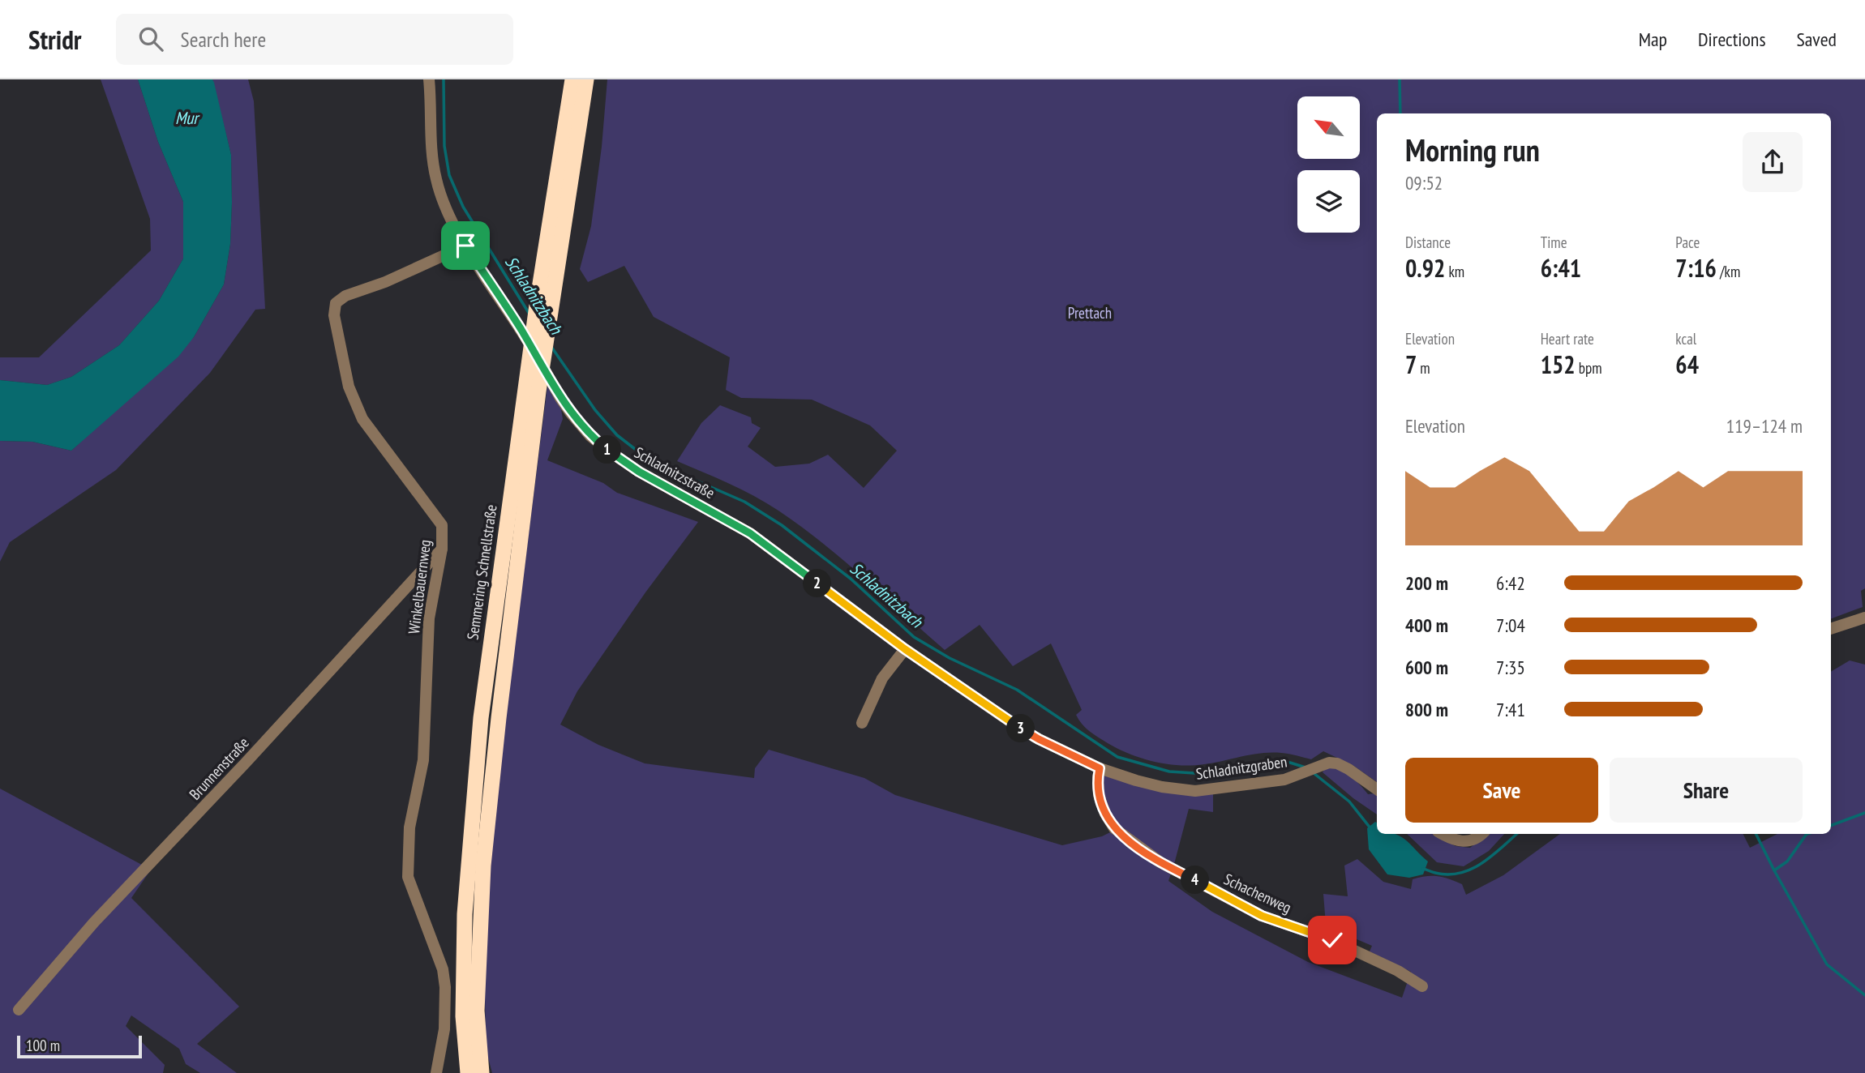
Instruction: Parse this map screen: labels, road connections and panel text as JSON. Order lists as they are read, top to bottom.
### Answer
{
  "streets": {
    "highway": ["Semmering Schnellstraße"],
    "street": [
      "Schladnitzstraße",
      "Winkelbauernweg",
      "Schladnitzgraben",
      "Brunnenstraße",
      "Schachenweg"
    ]
  },
  "crossings": [
    ["Schladnitzstraße", "Winkelbauernweg"],
    ["Schladnitzstraße", "Schladnitzgraben"],
    ["Schladnitzstraße", "Schachenweg"],
    ["Winkelbauernweg", "Brunnenstraße"],
    ["Schladnitzgraben", "Schachenweg"]
  ],
  "water": ["Mur", "Schladnitzbach"],
  "parks": ["Prettach"],
  "scale_bar": "100 m",
  "north": "top left",
  "page": {
    "header": "Stridr",
    "search": "Search here",
    "nav": ["Map", "Directions", "Saved"],
    "heading": ["Morning run", "09:52"],
    "stats": [
      ["Distance", "0.92 km"],
      ["Time", "6:41"],
      ["Pace", "7:16 /km"],
      ["Elevation", "7 m"],
      ["Heart rate", "152 bpm"],
      ["kcal", "64"]
    ],
    "chart": ["Elevation", "119–124 m"],
    "pins": [
      "1",
      "2",
      "3",
      "4"
    ],
    "list": [
      {
        "name": "200 m",
        "note": "6:42"
      },
      {
        "name": "400 m",
        "note": "7:04"
      },
      {
        "name": "600 m",
        "note": "7:35"
      },
      {
        "name": "800 m",
        "note": "7:41"
      }
    ],
    "buttons": ["Save", "Share"],
    "scale": "100 m"
  }
}
